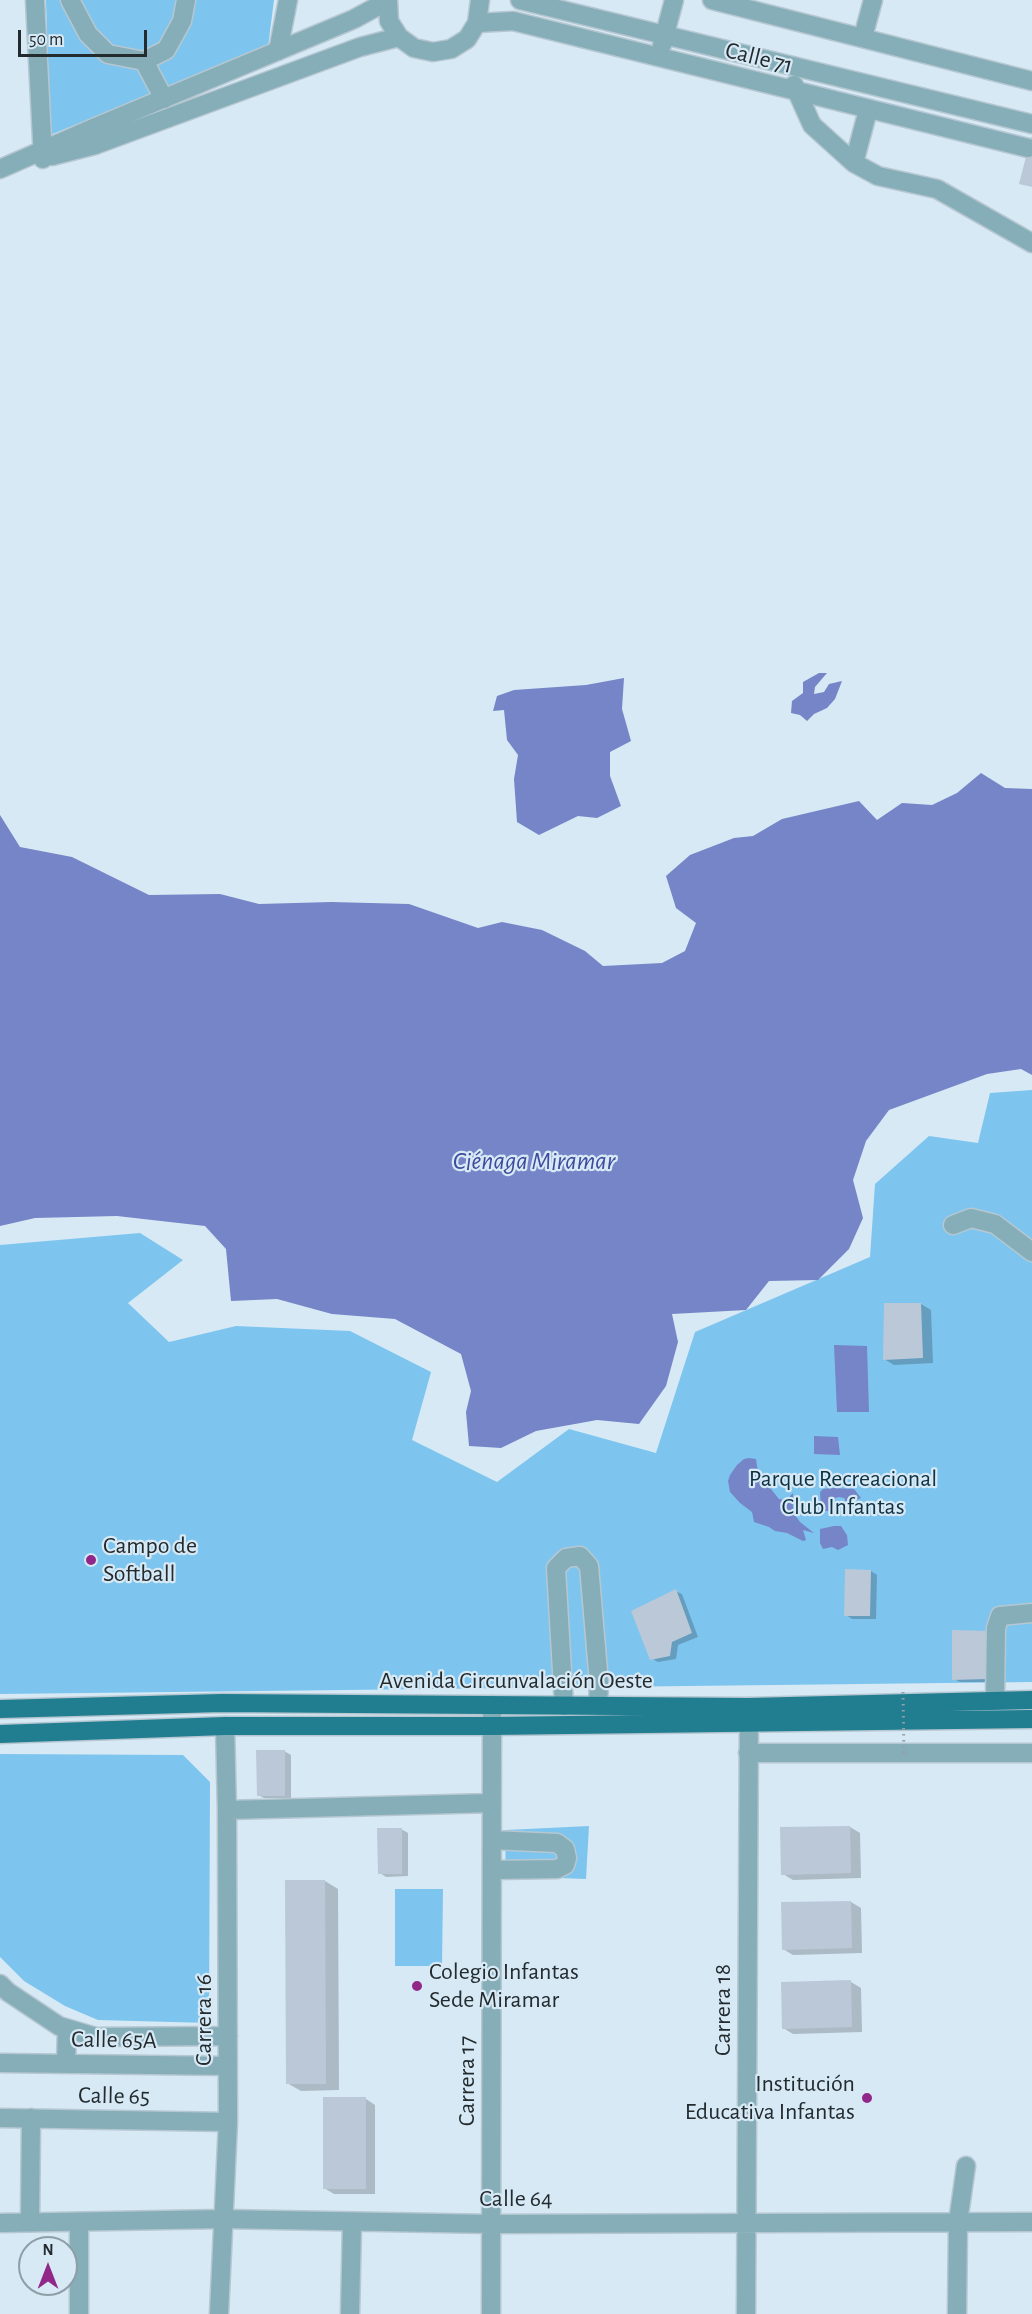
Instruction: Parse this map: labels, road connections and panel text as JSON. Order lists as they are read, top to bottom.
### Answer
{
  "streets": {
    "main road": ["Avenida Circunvalación Oeste"],
    "street": [
      "Calle 71",
      "Carrera 18",
      "Carrera 16",
      "Calle 65A",
      "Carrera 17",
      "Calle 65",
      "Calle 64"
    ]
  },
  "crossings": [
    ["Avenida Circunvalación Oeste", "Carrera 18"],
    ["Avenida Circunvalación Oeste", "Carrera 16"],
    ["Avenida Circunvalación Oeste", "Carrera 17"],
    ["Carrera 18", "Calle 64"],
    ["Carrera 16", "Calle 65A"],
    ["Carrera 16", "Calle 65"],
    ["Carrera 16", "Calle 64"],
    ["Carrera 17", "Calle 64"]
  ],
  "water": ["Ciénaga Miramar"],
  "parks": ["Parque Recreacional Club Infantas"],
  "places": ["Campo de Softball", "Colegio Infantas Sede Miramar", "Institución Educativa Infantas"],
  "scale_bar": "50 m",
  "north": "top"
}
